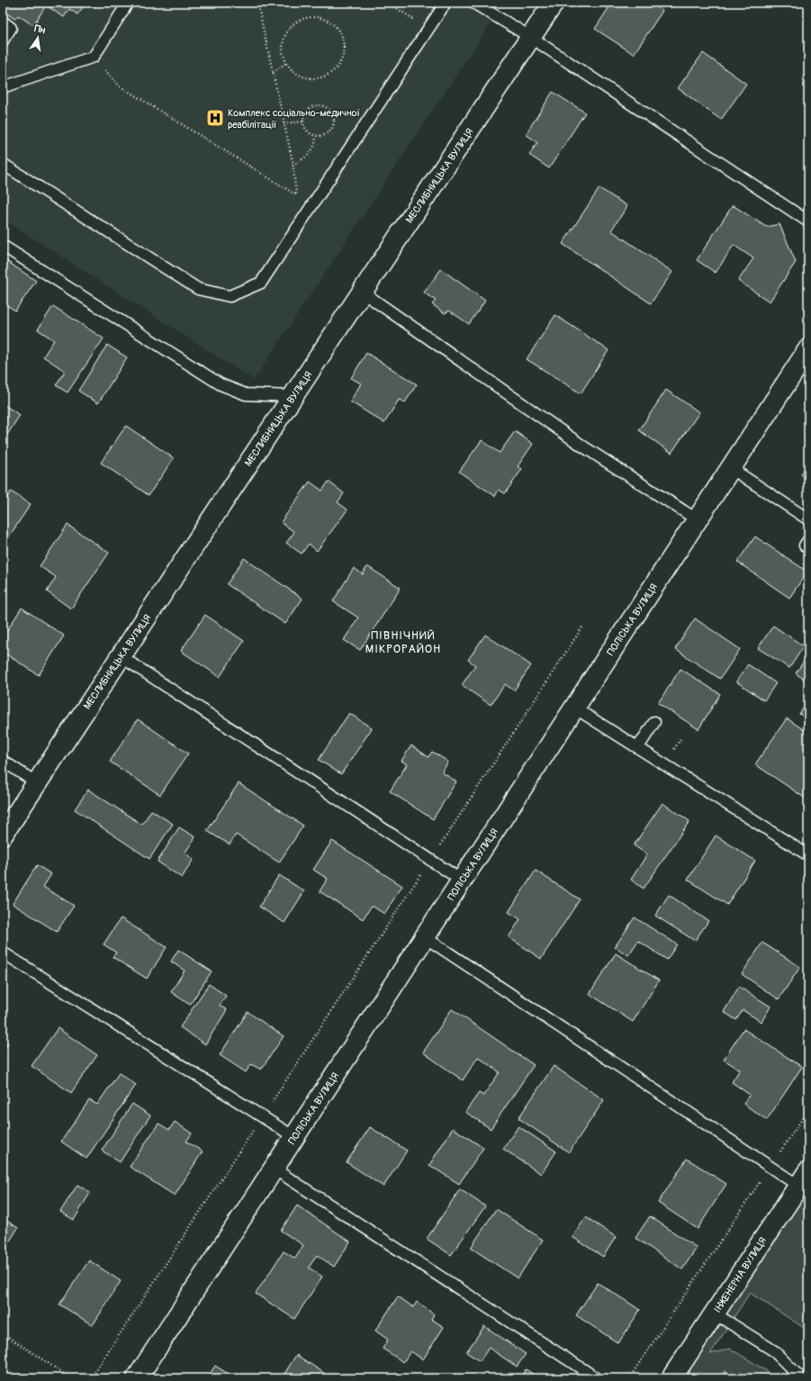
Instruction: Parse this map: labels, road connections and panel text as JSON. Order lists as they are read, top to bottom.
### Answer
{
  "streets": {
    "street": ["МЕСЛИБНИЦЬКА ВУЛИЦЯ", "ПОЛІСЬКА ВУЛИЦЯ", "ІНЖЕНЕРНА ВУЛИЦЯ"]
  },
  "districts": ["ПІВНІЧНИЙ МІКРОРАЙОН"],
  "places": {
    "hospital": ["Комплекс соціально-медичної реабілітації"]
  },
  "north": "top"
}
